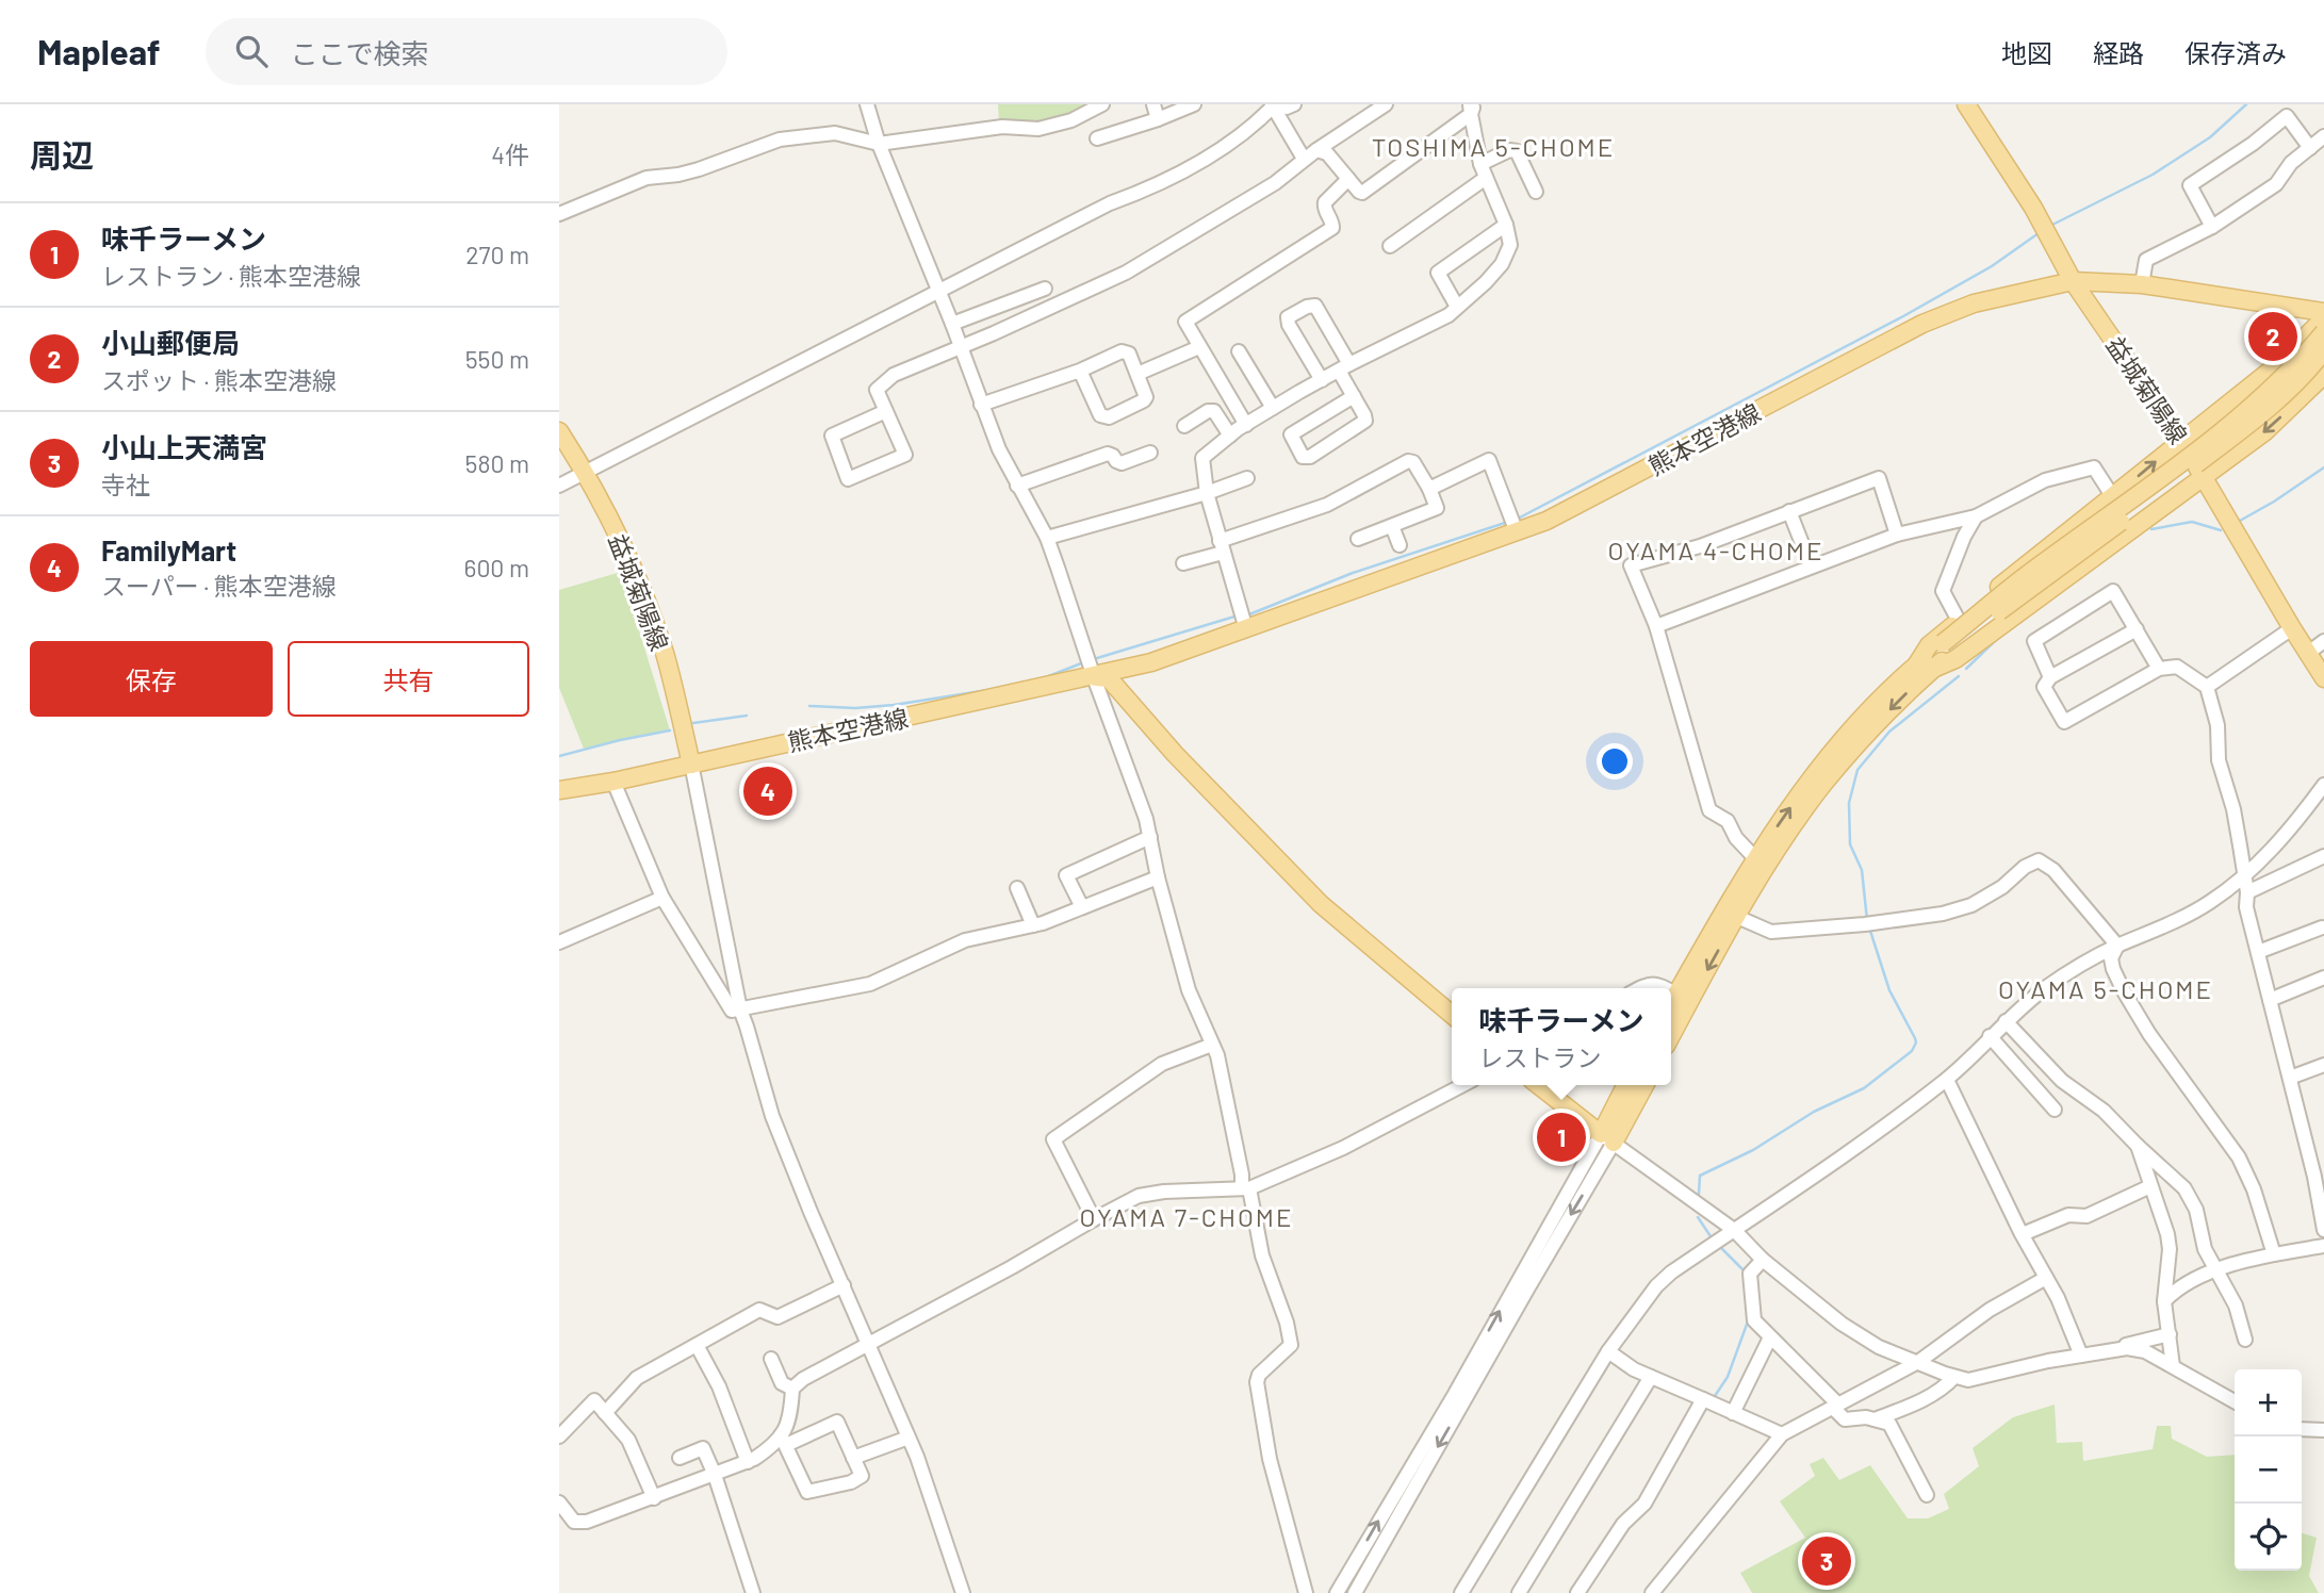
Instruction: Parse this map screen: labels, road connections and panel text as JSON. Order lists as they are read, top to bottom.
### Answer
{
  "streets": {
    "main road": ["益城菊陽線", "熊本空港線"]
  },
  "crossings": [
    ["益城菊陽線", "熊本空港線"]
  ],
  "districts": [
    "TOSHIMA 5-CHOME",
    "OYAMA 4-CHOME",
    "OYAMA 5-CHOME",
    "OYAMA 7-CHOME"
  ],
  "page": {
    "header": "Mapleaf",
    "search": "ここで検索",
    "nav": ["地図", "経路", "保存済み"],
    "heading": ["周辺", "4件"],
    "list": [
      {
        "mark": "1",
        "name": "味千ラーメン",
        "note": "レストラン · 熊本空港線",
        "value": "270 m"
      },
      {
        "mark": "2",
        "name": "小山郵便局",
        "note": "スポット · 熊本空港線",
        "value": "550 m"
      },
      {
        "mark": "3",
        "name": "小山上天満宮",
        "note": "寺社",
        "value": "580 m"
      },
      {
        "mark": "4",
        "name": "FamilyMart",
        "note": "スーパー · 熊本空港線",
        "value": "600 m"
      }
    ],
    "pins": [
      "2",
      "4",
      "1",
      "3"
    ],
    "buttons": ["保存", "共有"],
    "popup": ["味千ラーメン", "レストラン"],
    "map_buttons": ["+", "−"]
  }
}
